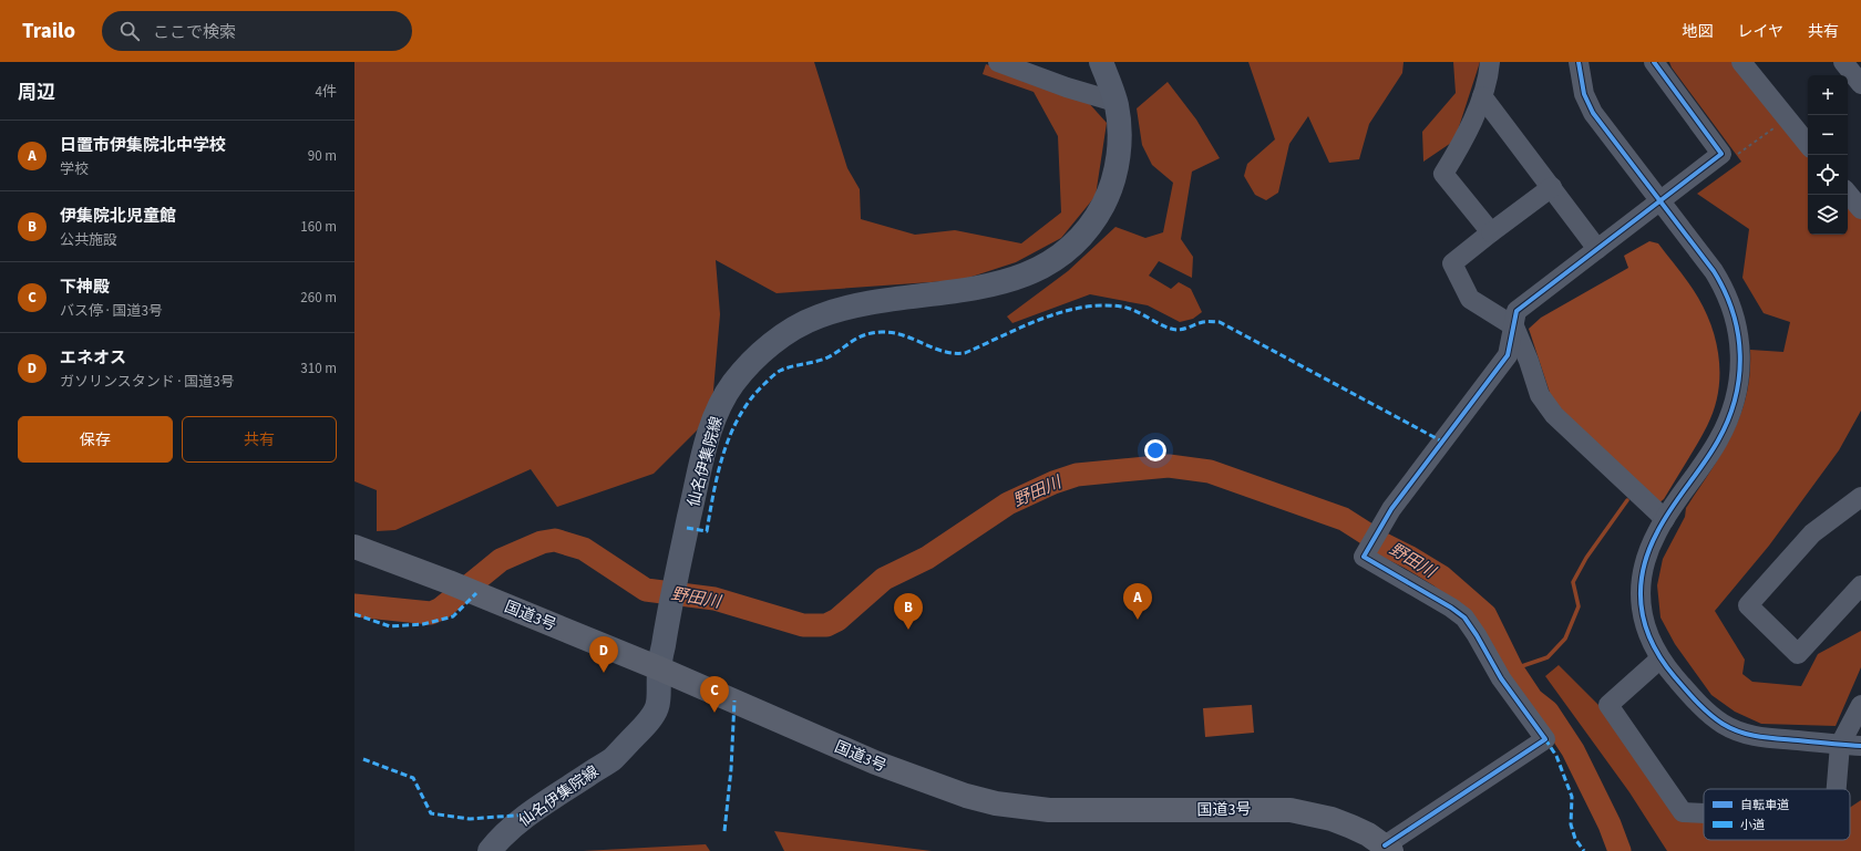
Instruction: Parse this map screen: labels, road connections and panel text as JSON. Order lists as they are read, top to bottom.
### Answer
{
  "streets": {
    "highway": ["国道3号"],
    "main road": ["仙名伊集院線"]
  },
  "crossings": [
    ["仙名伊集院線", "国道3号"]
  ],
  "water": ["野田川"],
  "legend": ["自転車道", "小道"],
  "page": {
    "header": "Trailo",
    "search": "ここで検索",
    "nav": ["地図", "レイヤ", "共有"],
    "heading": ["周辺", "4件"],
    "map_buttons": ["+", "−"],
    "list": [
      {
        "mark": "A",
        "name": "日置市伊集院北中学校",
        "note": "学校",
        "value": "90 m"
      },
      {
        "mark": "B",
        "name": "伊集院北児童館",
        "note": "公共施設",
        "value": "160 m"
      },
      {
        "mark": "C",
        "name": "下神殿",
        "note": "バス停 · 国道3号",
        "value": "260 m"
      },
      {
        "mark": "D",
        "name": "エネオス",
        "note": "ガソリンスタンド · 国道3号",
        "value": "310 m"
      }
    ],
    "buttons": ["保存", "共有"],
    "pins": [
      "A",
      "B",
      "D",
      "C"
    ]
  }
}
